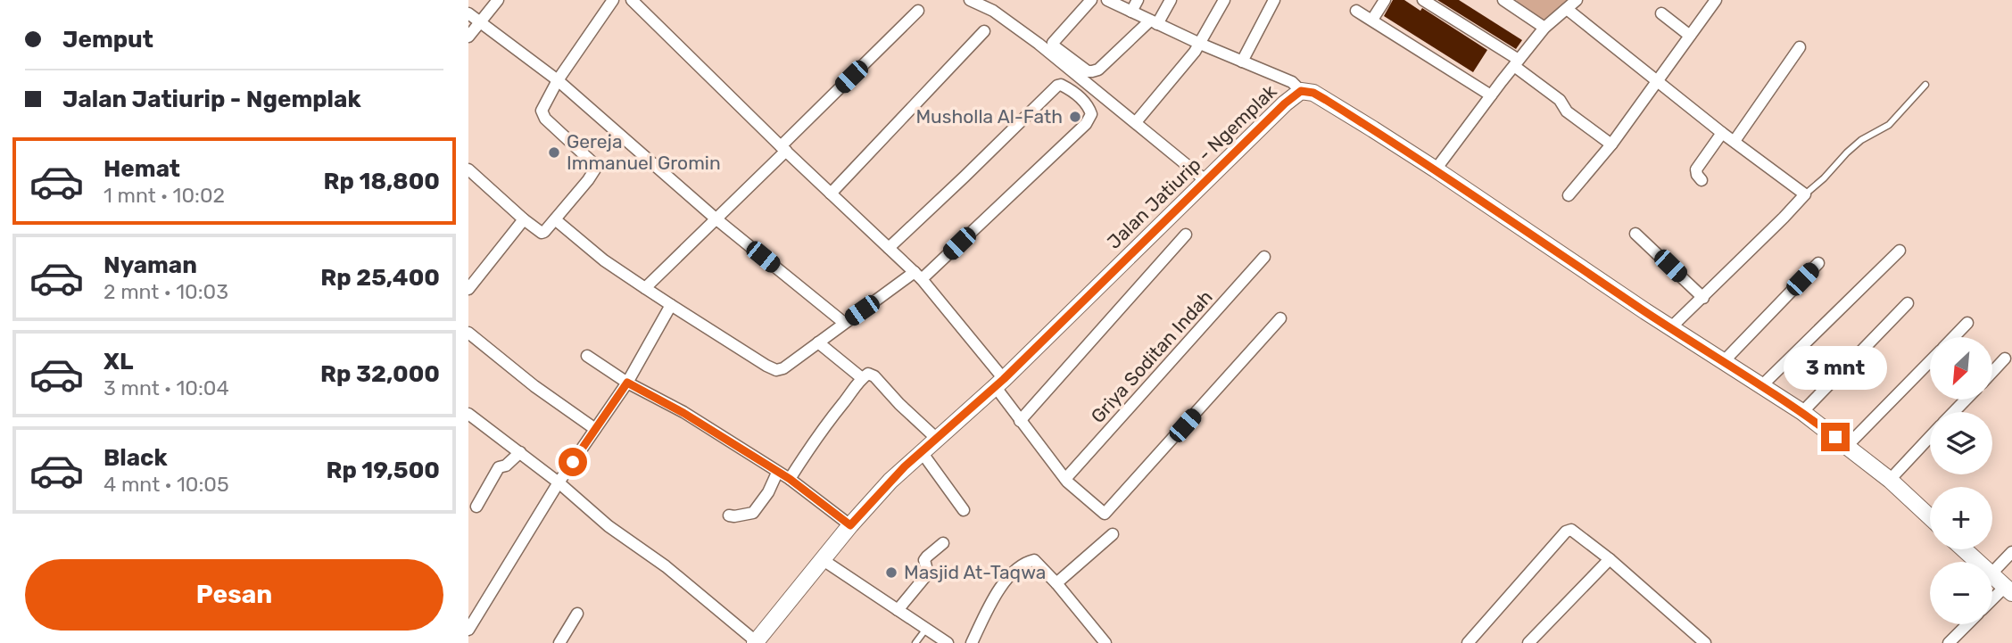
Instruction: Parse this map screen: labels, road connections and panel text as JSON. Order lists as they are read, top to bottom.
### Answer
{
  "streets": {
    "street": ["Jalan Jatiurip - Ngemplak", "Griya Soditan Indah"]
  },
  "places": ["Musholla Al-Fath", "Gereja Immanuel Gromin", "Masjid At-Taqwa"],
  "north": "bottom left",
  "page": {
    "banner": ["Jemput", "Jalan Jatiurip - Ngemplak"],
    "list": [
      {
        "name": "Hemat",
        "note": "1 mnt · 10:02",
        "value": "Rp 18,800"
      },
      {
        "name": "Nyaman",
        "note": "2 mnt · 10:03",
        "value": "Rp 25,400"
      },
      {
        "name": "XL",
        "note": "3 mnt · 10:04",
        "value": "Rp 32,000"
      },
      {
        "name": "Black",
        "note": "4 mnt · 10:05",
        "value": "Rp 19,500"
      }
    ],
    "map_buttons": ["+", "−"],
    "bubble": "3 mnt",
    "buttons": "Pesan"
  }
}
